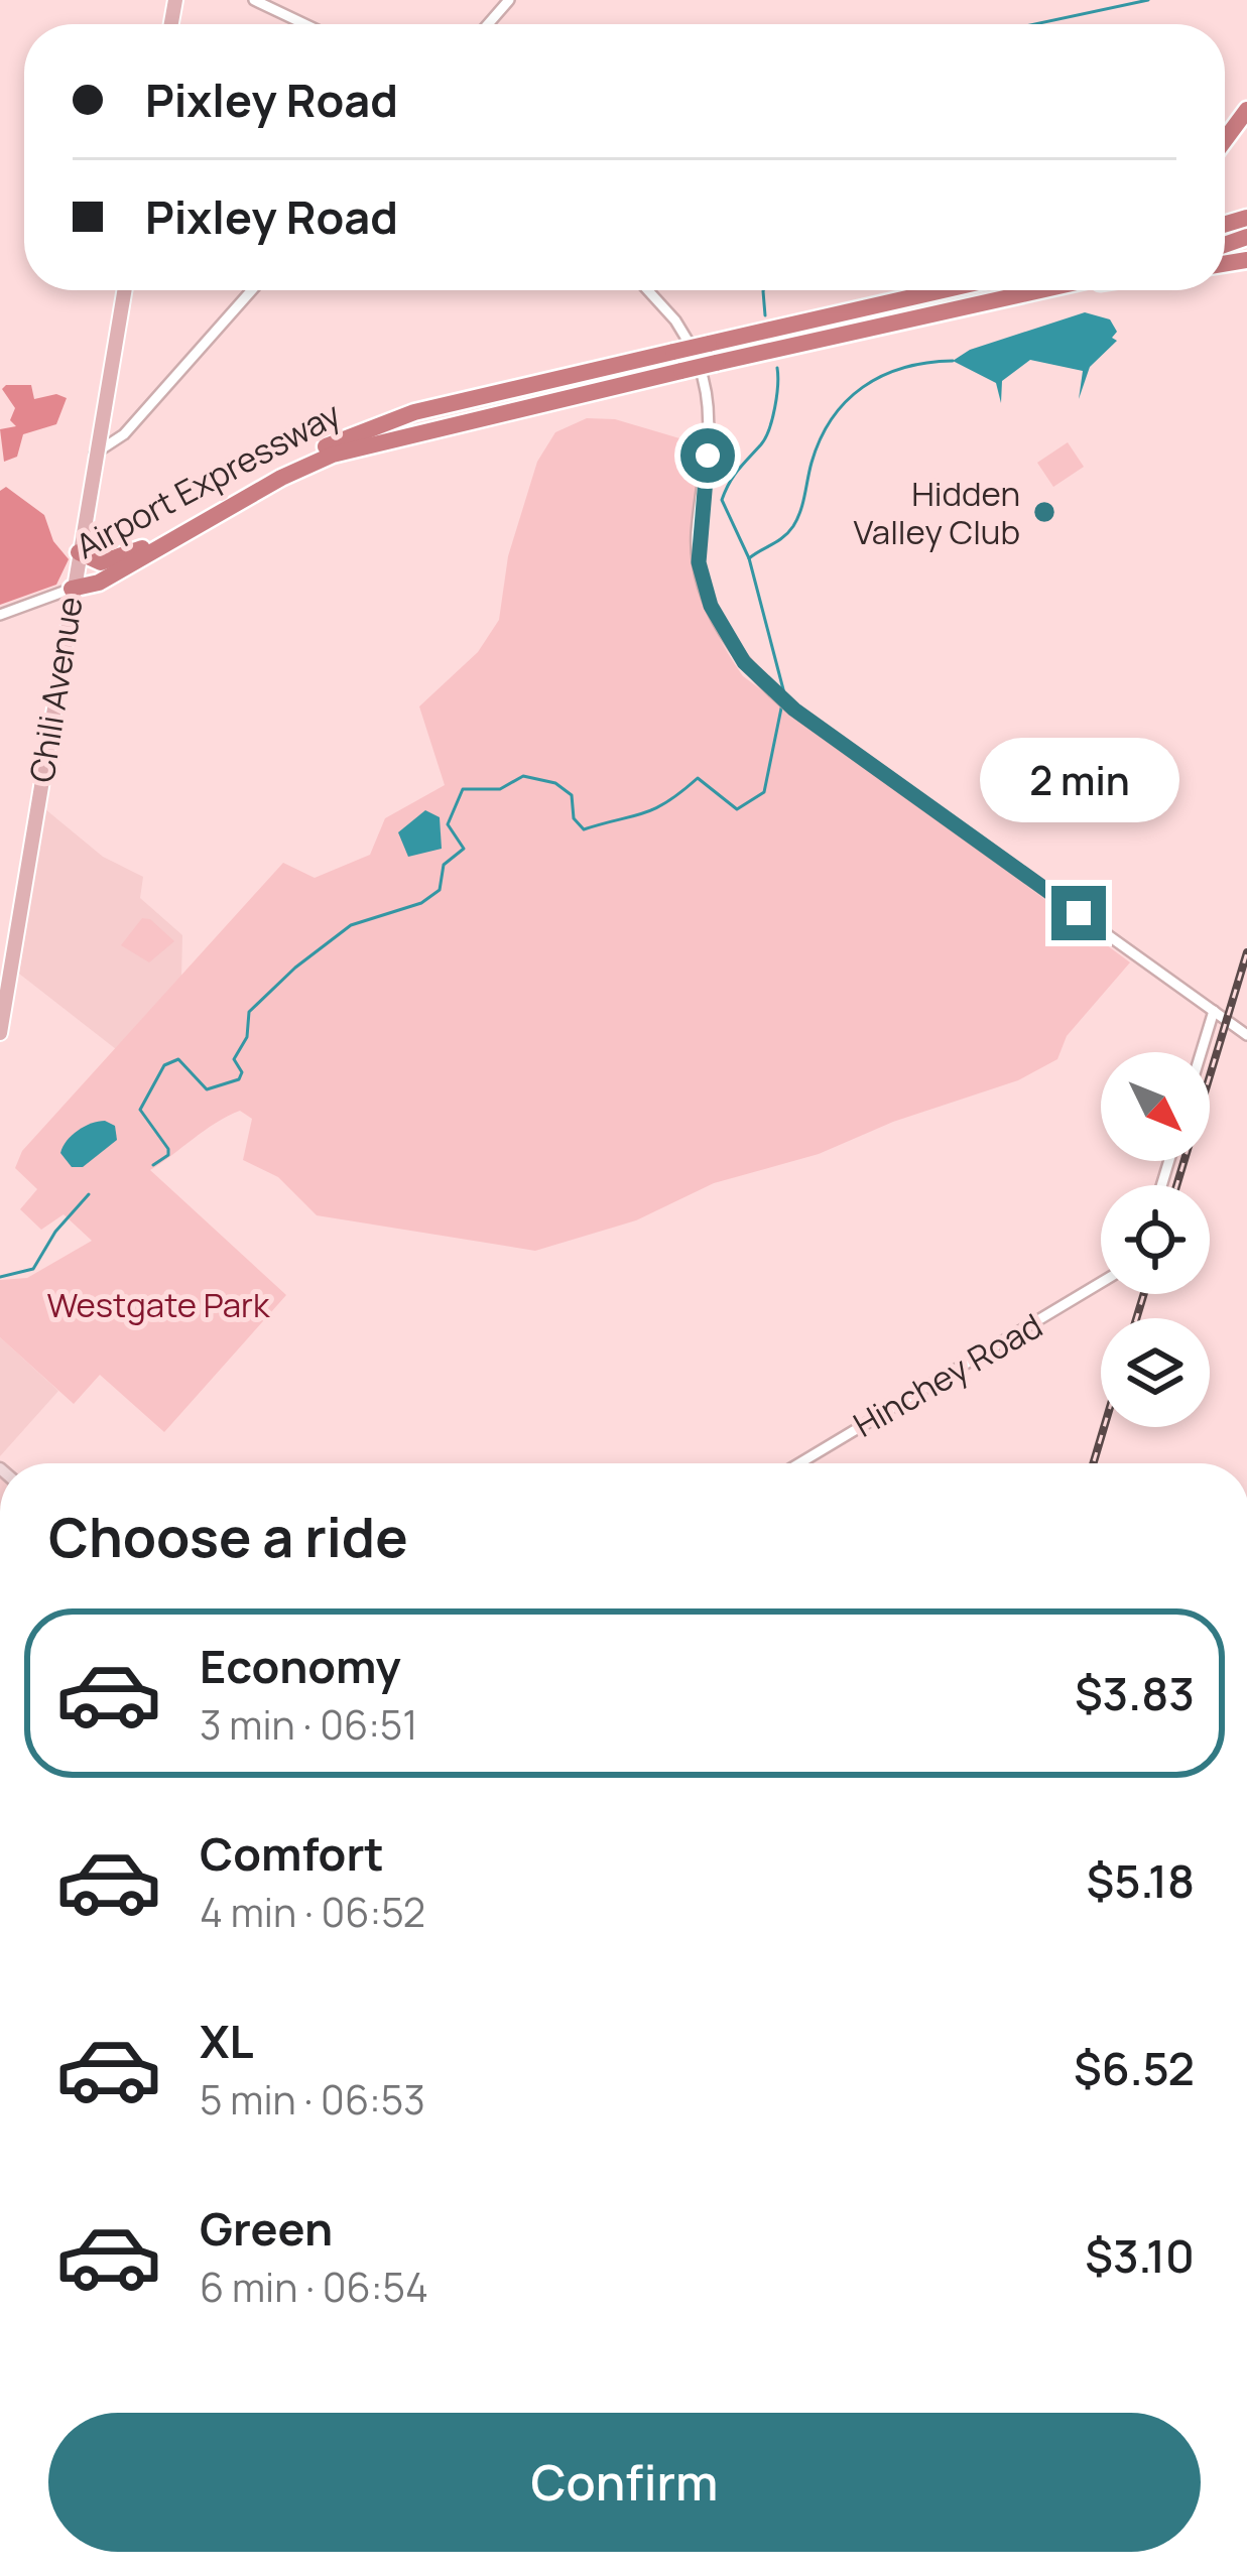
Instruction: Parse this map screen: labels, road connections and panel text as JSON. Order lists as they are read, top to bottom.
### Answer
{
  "streets": {
    "highway": ["Airport Expressway"],
    "main road": ["Chili Avenue"],
    "street": ["Hinchey Road"]
  },
  "crossings": [
    ["Airport Expressway", "Chili Avenue"]
  ],
  "parks": ["Westgate Park"],
  "places": ["Hidden Valley Club"],
  "north": "bottom right",
  "page": {
    "banner": ["Pixley Road", "Pixley Road"],
    "bubble": "2 min",
    "heading": "Choose a ride",
    "list": [
      {
        "name": "Economy",
        "note": "3 min · 06:51",
        "value": "$3.83"
      },
      {
        "name": "Comfort",
        "note": "4 min · 06:52",
        "value": "$5.18"
      },
      {
        "name": "XL",
        "note": "5 min · 06:53",
        "value": "$6.52"
      },
      {
        "name": "Green",
        "note": "6 min · 06:54",
        "value": "$3.10"
      }
    ],
    "buttons": "Confirm"
  }
}
